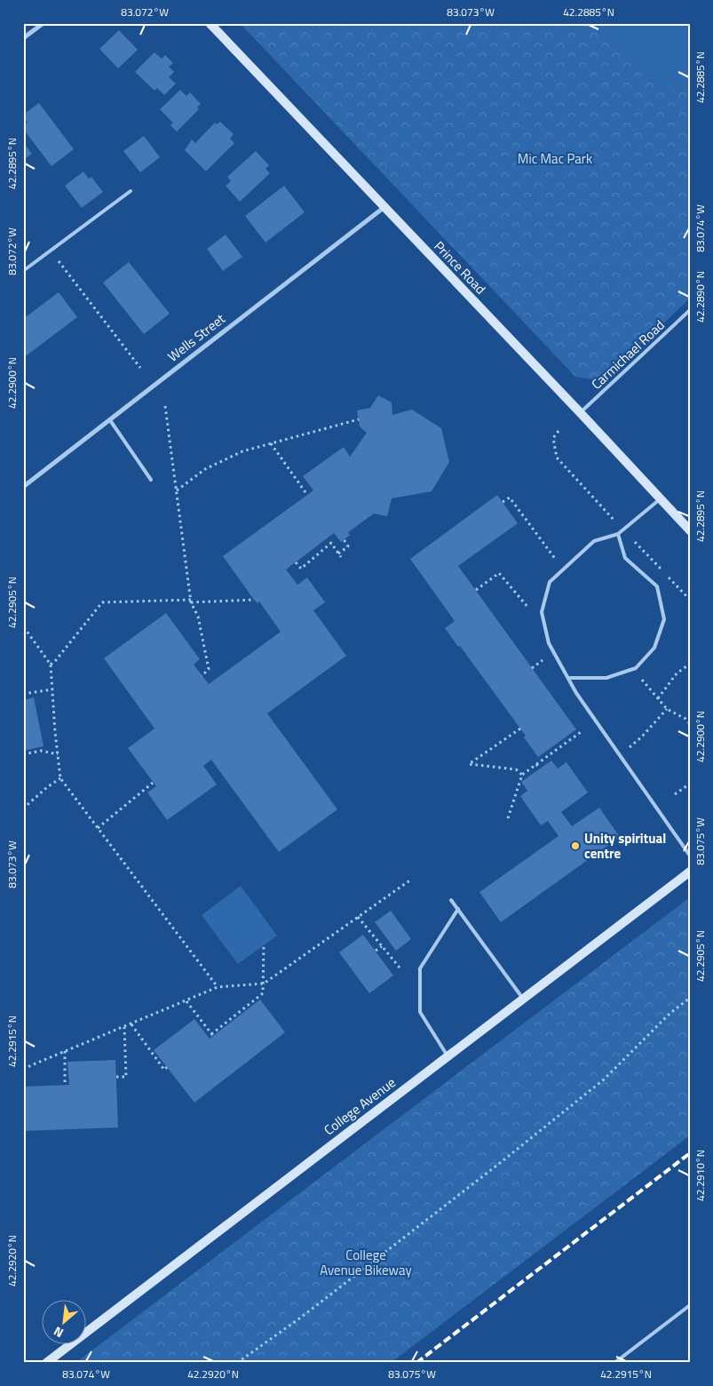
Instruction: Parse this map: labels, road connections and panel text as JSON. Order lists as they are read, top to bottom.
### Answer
{
  "streets": {
    "street": ["Prince Road", "Wells Street", "College Avenue"],
    "lane": ["Carmichael Road"]
  },
  "crossings": [
    ["Prince Road", "Wells Street"],
    ["Prince Road", "Carmichael Road"]
  ],
  "parks": ["Mic Mac Park", "College Avenue Bikeway"],
  "places": ["Unity spiritual centre"],
  "north": "bottom left",
  "coordinates": [
    "83.072°W",
    "83.073°W",
    "42.2885°N",
    "42.2895°N",
    "83.074°W",
    "42.2890°N",
    "42.2900°N",
    "42.2905°N",
    "83.075°W",
    "42.2915°N",
    "42.2910°N",
    "42.2920°N"
  ]
}
